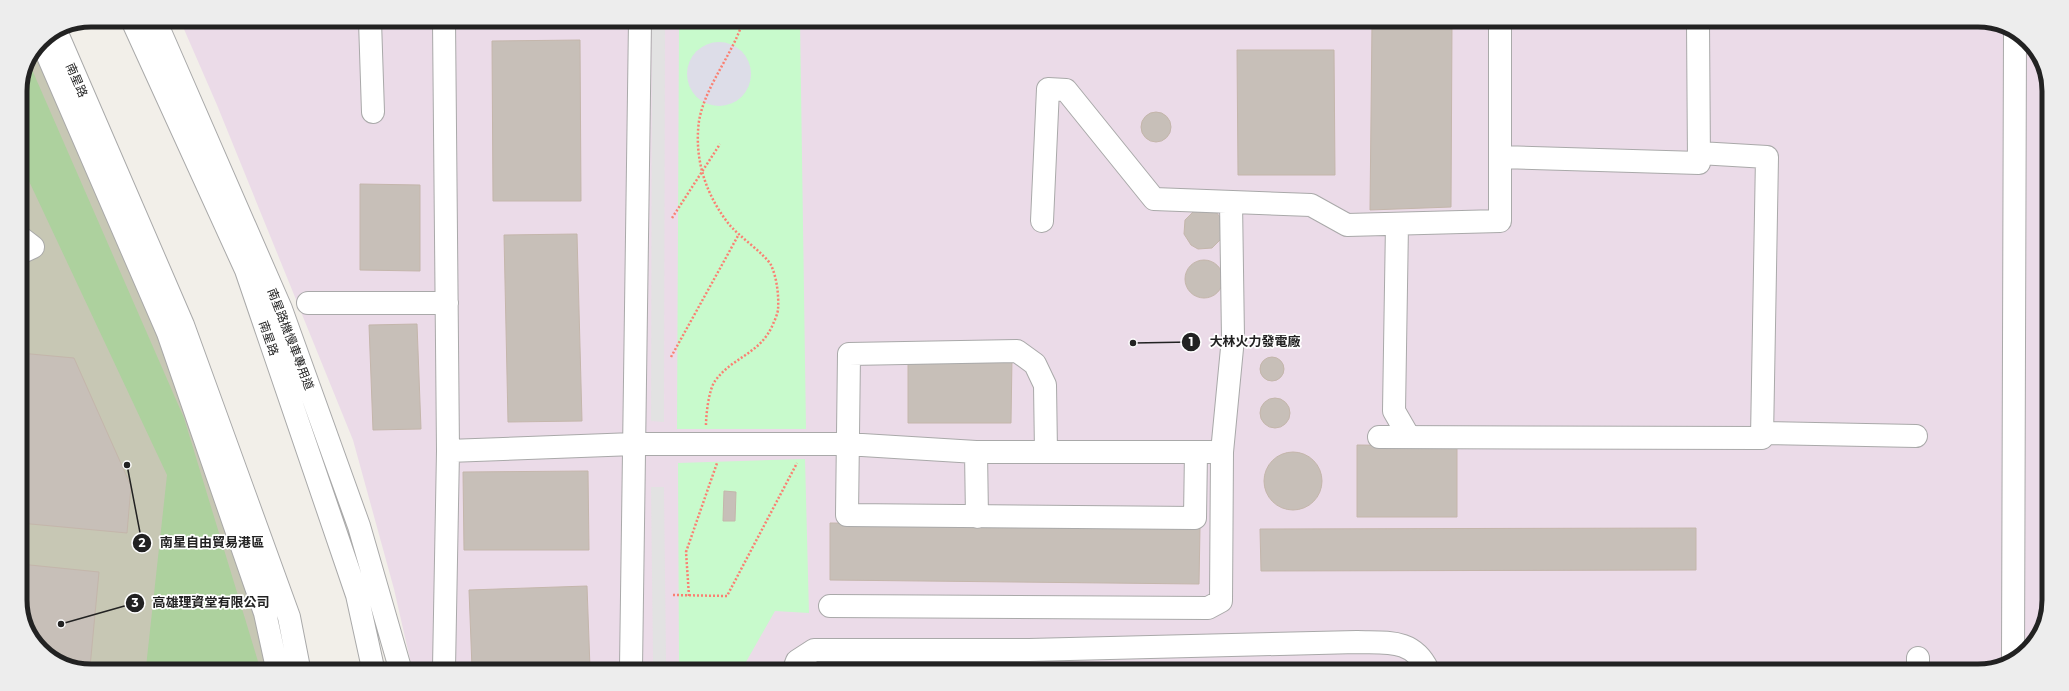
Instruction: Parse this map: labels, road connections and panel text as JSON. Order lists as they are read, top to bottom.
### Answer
{
  "streets": {
    "street": ["南星路", "南星路機慢車專用道"]
  },
  "places": ["大林火力發電廠", "南星自由貿易港區", "高雄理資堂有限公司"]
}
